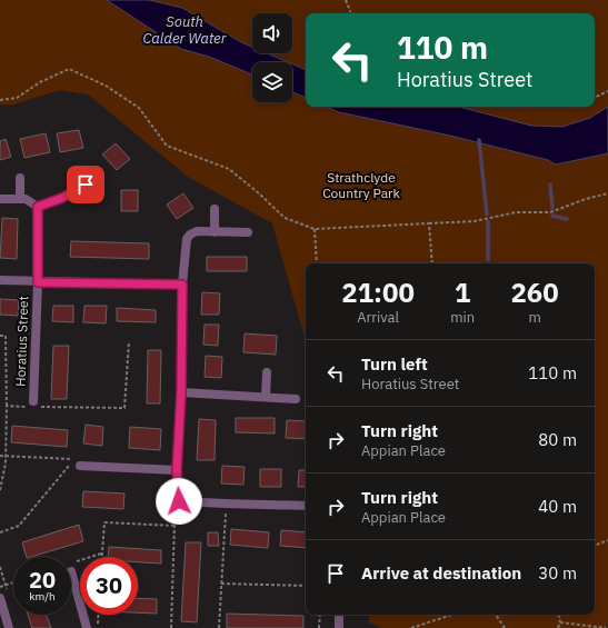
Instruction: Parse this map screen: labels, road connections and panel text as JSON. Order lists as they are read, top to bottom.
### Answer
{
  "streets": {
    "street": ["Horatius Street"]
  },
  "water": ["South Calder Water"],
  "parks": ["Strathclyde Country Park"],
  "page": {
    "turn": ["110 m", "Horatius Street"],
    "eta": [
      "21:00",
      "Arrival",
      "1",
      "min",
      "260",
      "m"
    ],
    "list": [
      {
        "name": "Turn left",
        "note": "Horatius Street",
        "value": "110 m"
      },
      {
        "name": "Turn right",
        "note": "Appian Place",
        "value": "80 m"
      },
      {
        "name": "Turn right",
        "note": "Appian Place",
        "value": "40 m"
      },
      {
        "name": "Arrive at destination",
        "value": "30 m"
      }
    ],
    "speed": "20 km/h",
    "limit": "30"
  }
}
